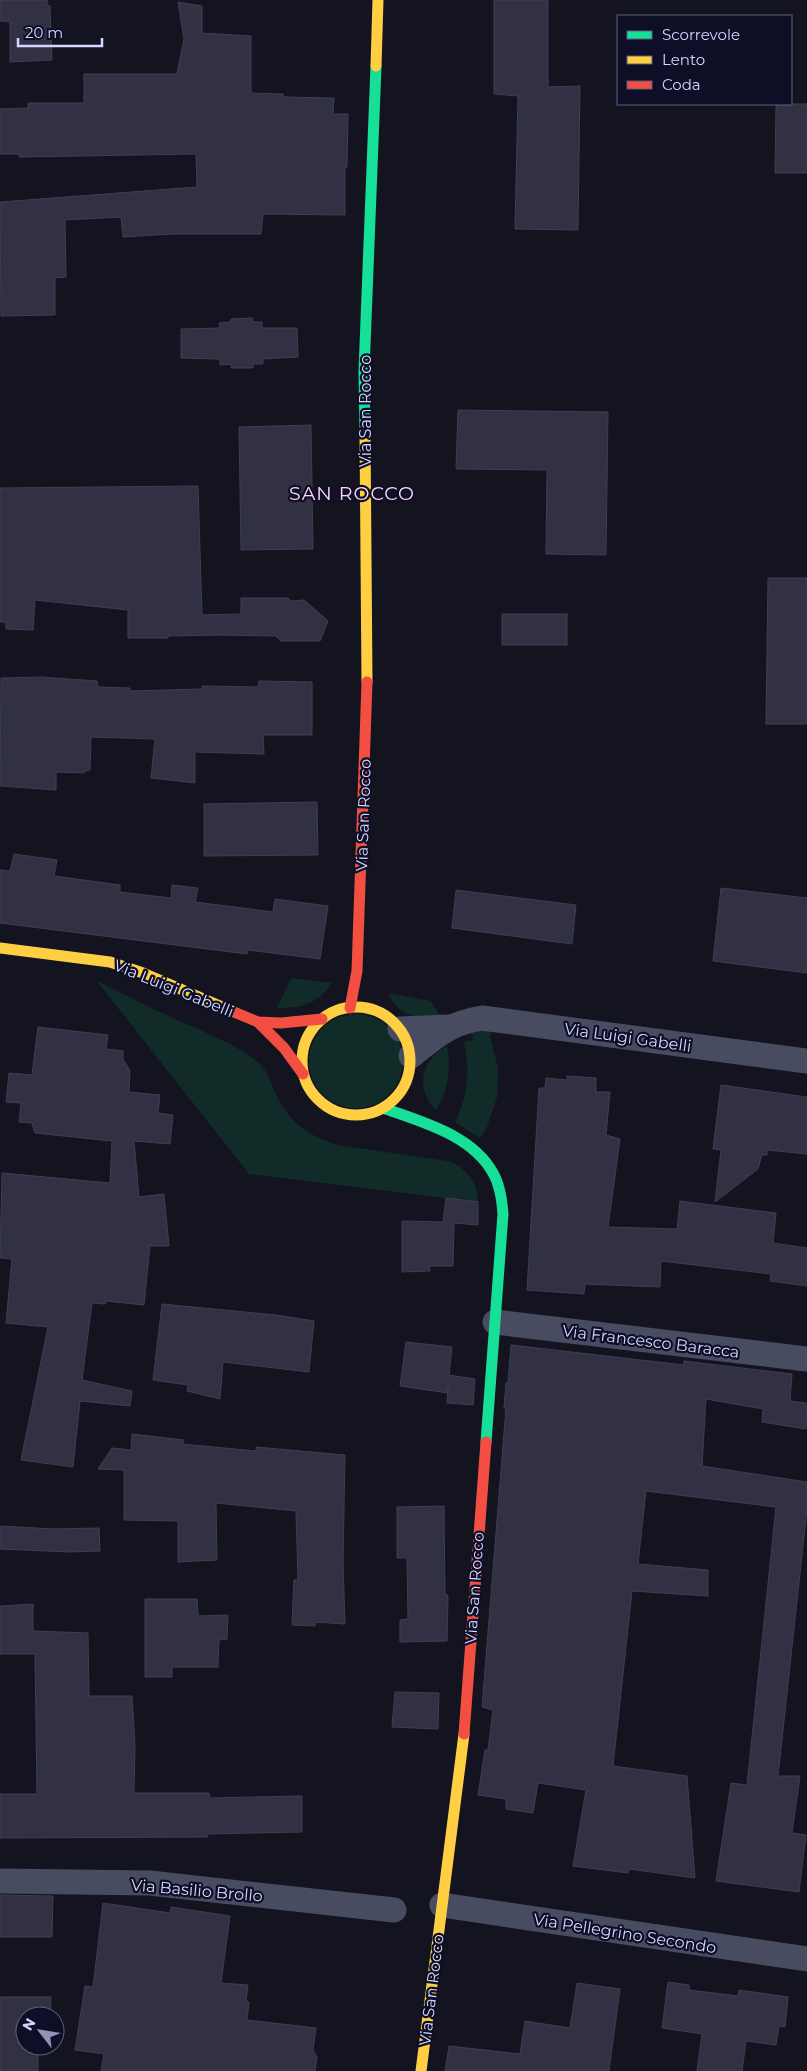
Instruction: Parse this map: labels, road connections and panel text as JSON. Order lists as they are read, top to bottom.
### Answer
{
  "streets": {
    "street": [
      "Via San Rocco",
      "Via Luigi Gabelli",
      "Via Francesco Baracca",
      "Via Basilio Brollo",
      "Via Pellegrino Secondo"
    ]
  },
  "crossings": [
    ["Via San Rocco", "Via Luigi Gabelli"],
    ["Via San Rocco", "Via Francesco Baracca"],
    ["Via San Rocco", "Via Pellegrino Secondo"]
  ],
  "districts": ["SAN ROCCO"],
  "legend": ["Scorrevole", "Lento", "Coda"],
  "scale_bar": "20 m",
  "north": "top left"
}
